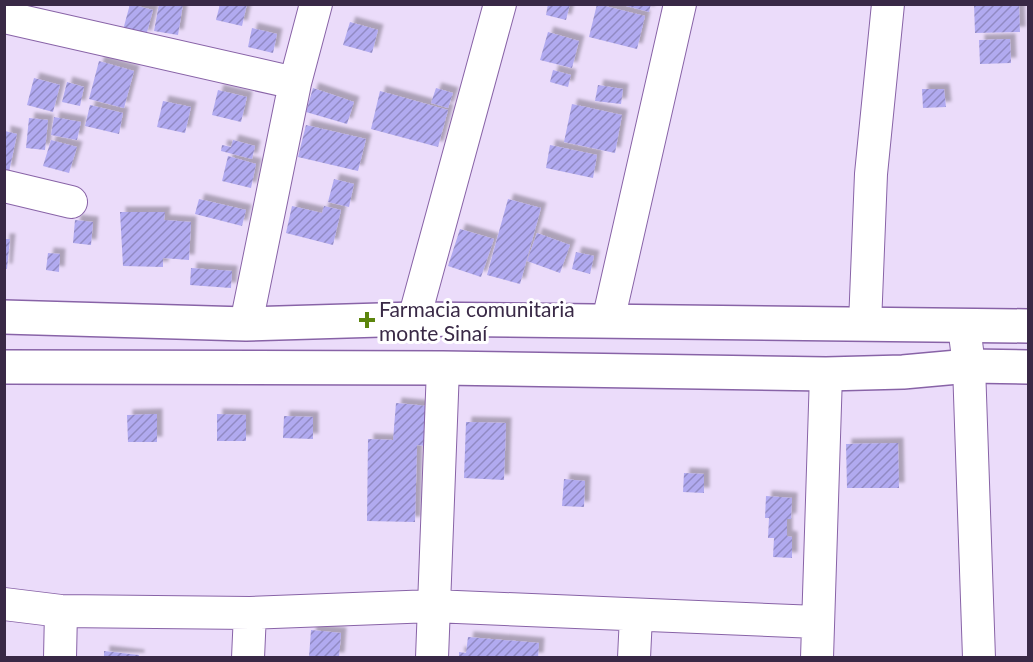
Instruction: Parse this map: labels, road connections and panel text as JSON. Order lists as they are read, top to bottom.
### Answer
{
  "places": {
    "health": ["Farmacia comunitaria monte Sinaí"]
  }
}
